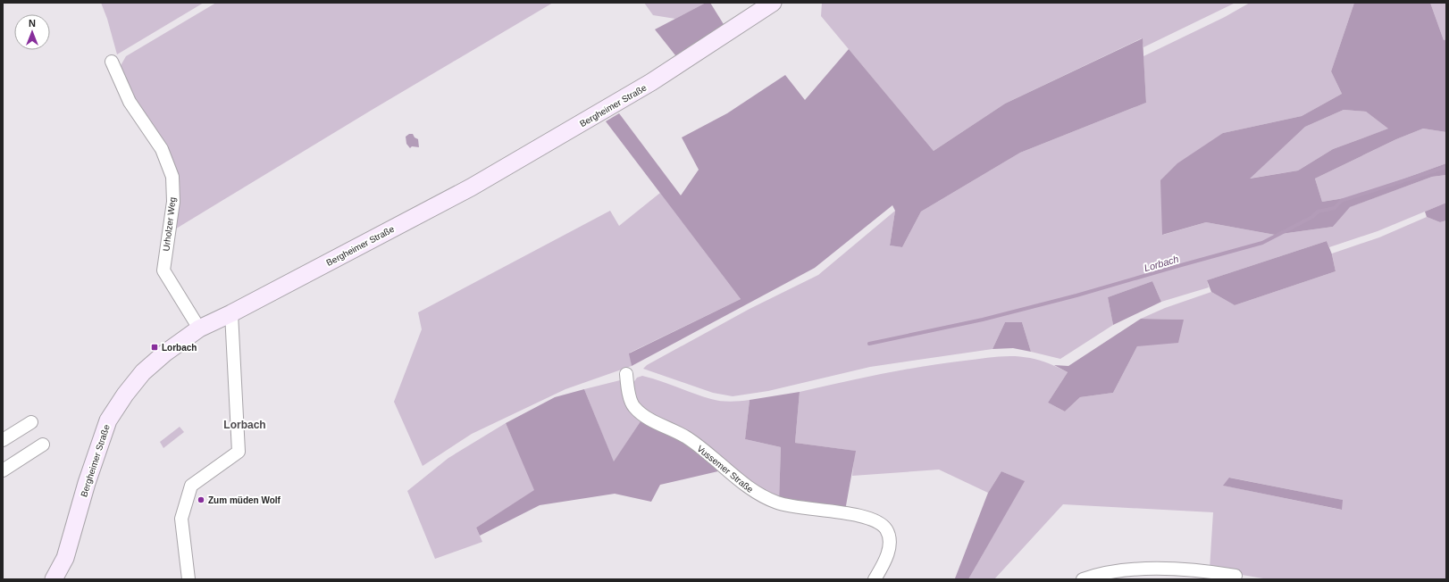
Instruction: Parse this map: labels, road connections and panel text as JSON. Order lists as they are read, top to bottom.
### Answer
{
  "streets": {
    "street": ["Bergheimer Straße", "Urholzer Weg", "Vussemer Straße"]
  },
  "crossings": [
    ["Bergheimer Straße", "Urholzer Weg"]
  ],
  "districts": ["Lorbach"],
  "water": ["Lorbach"],
  "places": {
    "transit": ["Lorbach"],
    "other": ["Zum müden Wolf"]
  },
  "north": "top"
}
